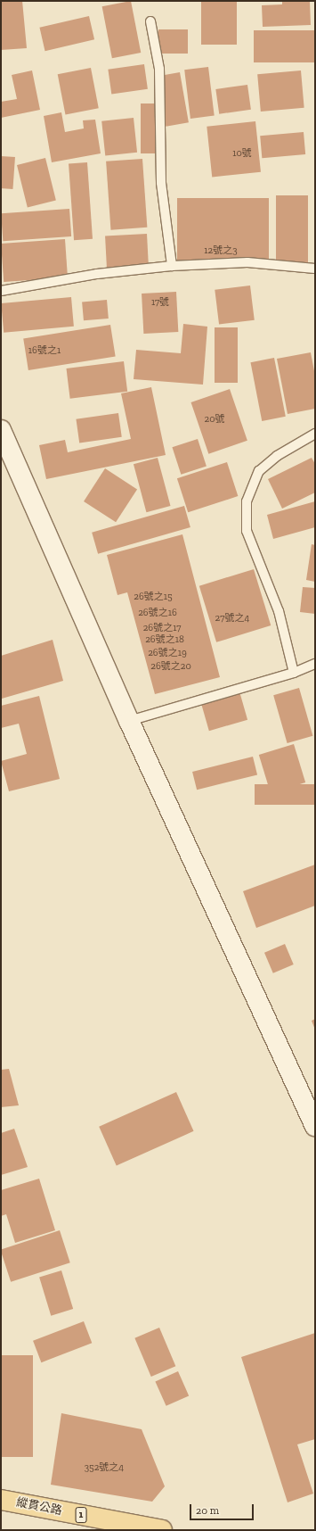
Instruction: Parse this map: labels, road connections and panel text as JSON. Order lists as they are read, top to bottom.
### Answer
{
  "streets": {
    "main road": ["縱貫公路", "1"]
  },
  "house_numbers": [
    "10號",
    "12號之3",
    "17號",
    "16號之1",
    "20號",
    "26號之15",
    "26號之16",
    "27號之4",
    "26號之17",
    "26號之18",
    "26號之19",
    "26號之20",
    "352號之4"
  ],
  "scale_bar": "20 m"
}
